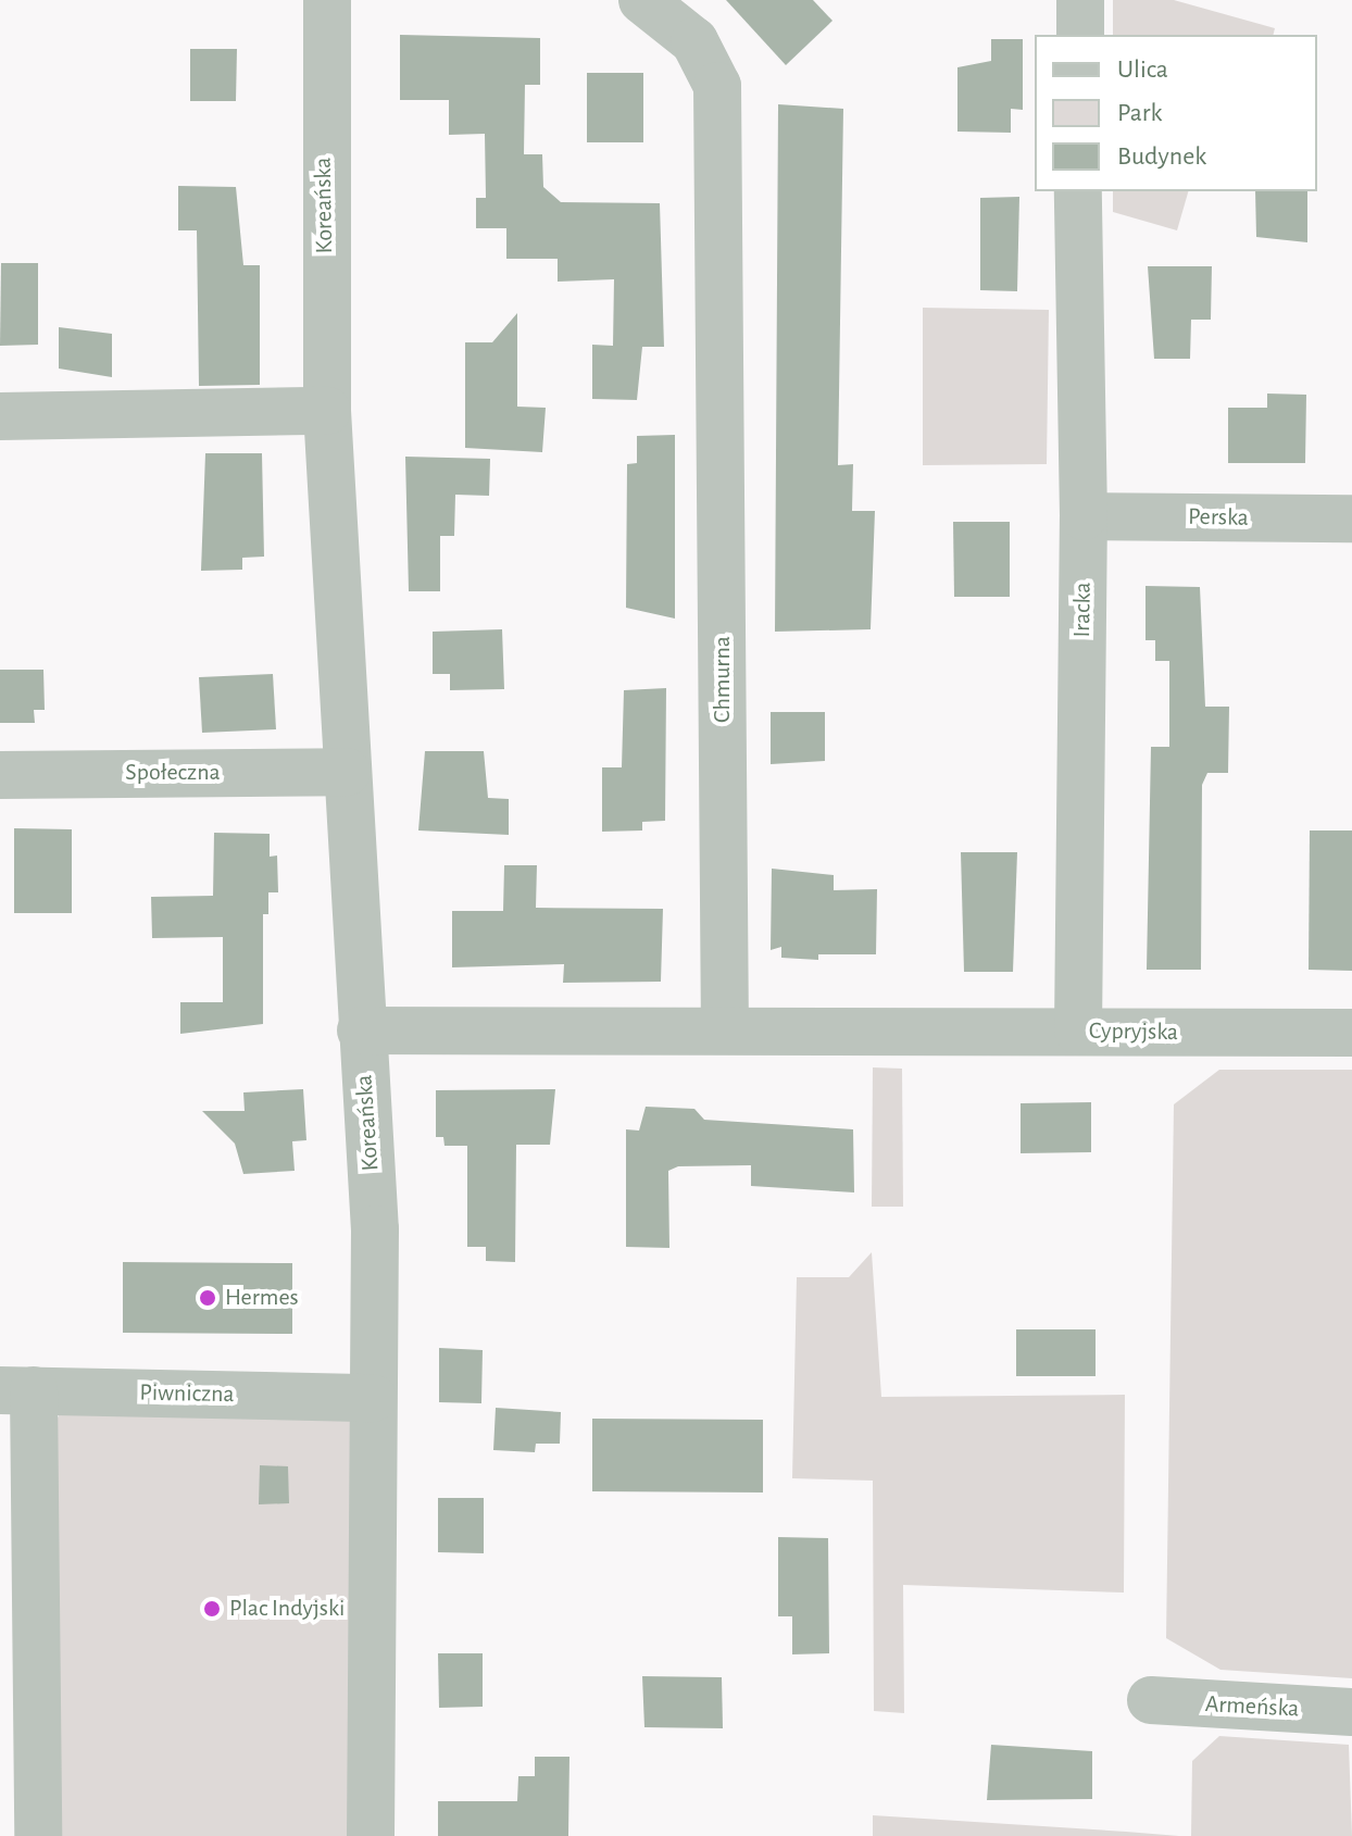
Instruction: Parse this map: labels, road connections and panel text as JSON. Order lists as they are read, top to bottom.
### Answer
{
  "streets": {
    "street": [
      "Koreańska",
      "Perska",
      "Iracka",
      "Chmurna",
      "Społeczna",
      "Cypryjska",
      "Piwniczna",
      "Armeńska"
    ]
  },
  "crossings": [
    ["Koreańska", "Społeczna"],
    ["Koreańska", "Piwniczna"],
    ["Perska", "Iracka"],
    ["Iracka", "Cypryjska"],
    ["Chmurna", "Cypryjska"]
  ],
  "places": ["Hermes", "Plac Indyjski"],
  "legend": ["Ulica", "Park", "Budynek"]
}
